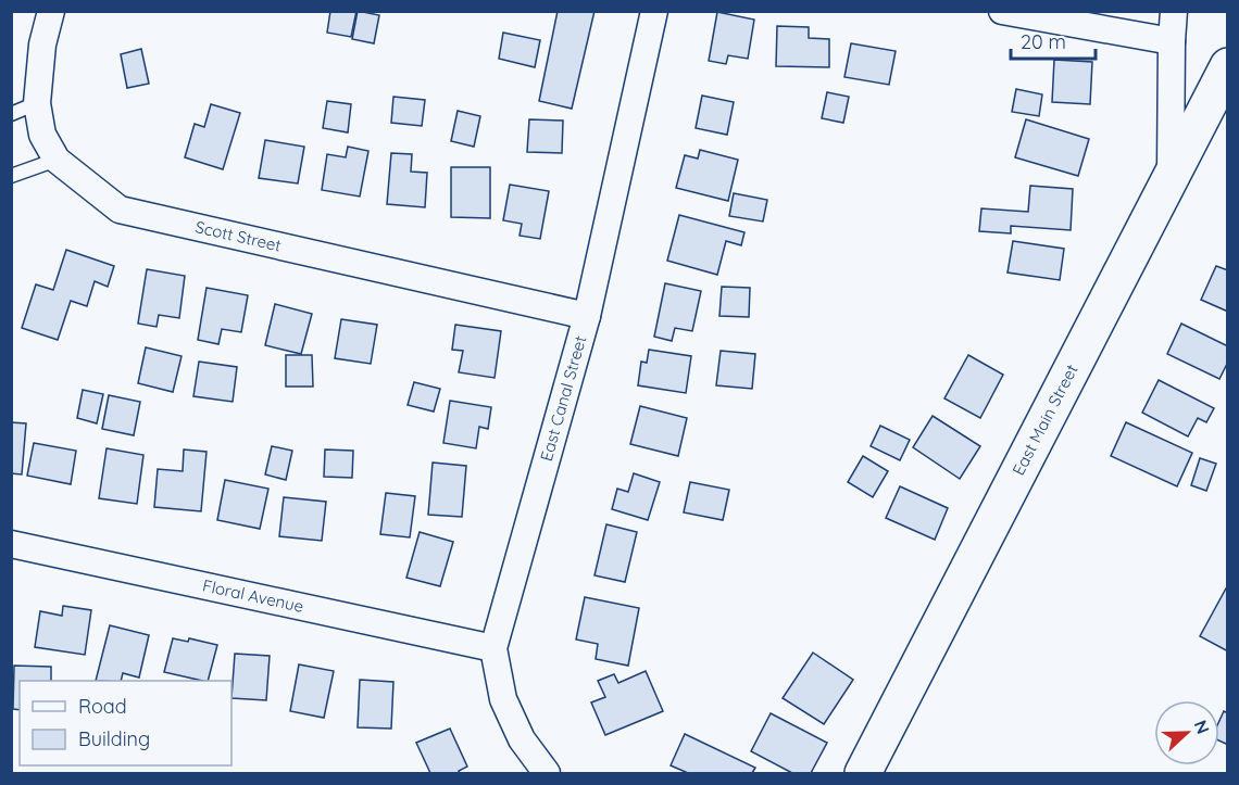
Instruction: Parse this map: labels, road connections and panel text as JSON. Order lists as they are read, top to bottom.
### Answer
{
  "streets": {
    "main road": ["East Main Street"],
    "street": ["Scott Street", "East Canal Street", "Floral Avenue"]
  },
  "crossings": [
    ["Scott Street", "East Canal Street"],
    ["East Canal Street", "Floral Avenue"]
  ],
  "legend": ["Road", "Building"],
  "scale_bar": "20 m",
  "north": "right"
}
